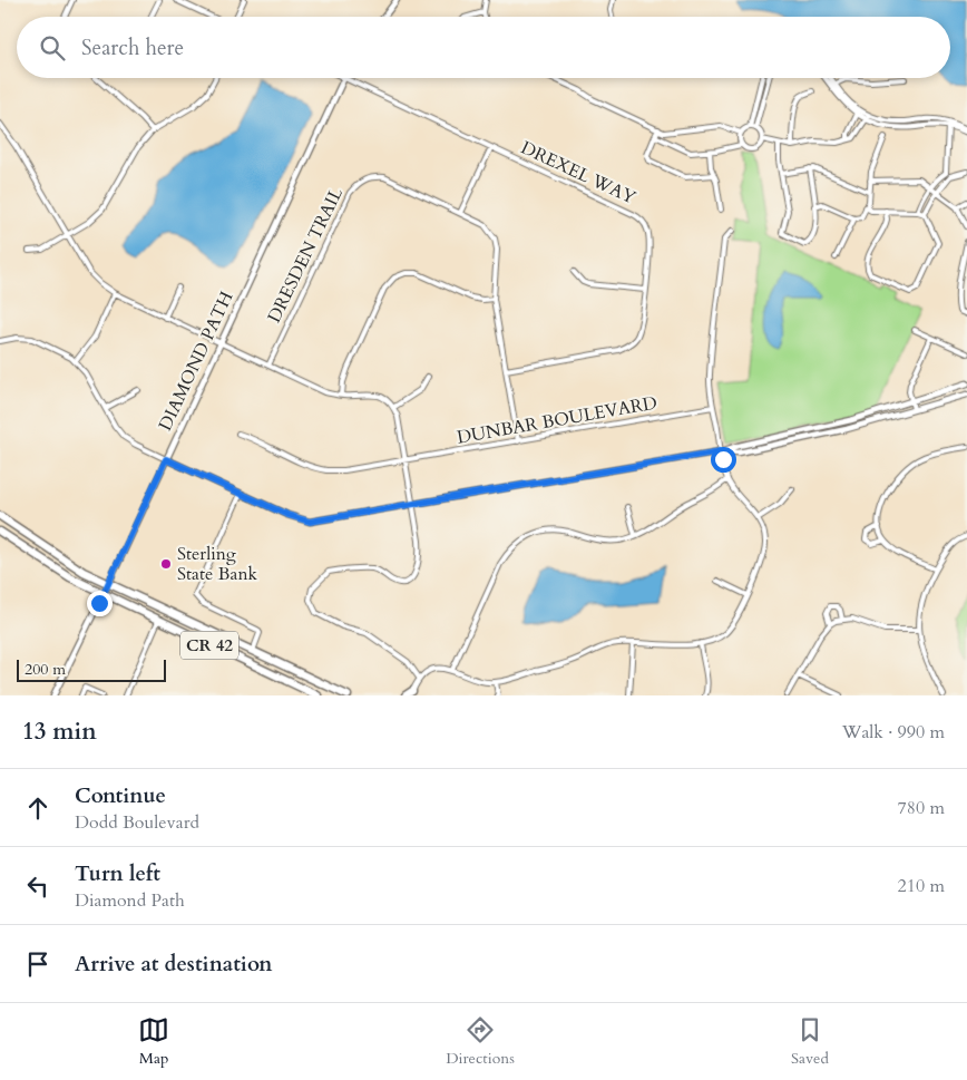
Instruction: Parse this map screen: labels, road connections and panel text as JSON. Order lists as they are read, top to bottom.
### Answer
{
  "streets": {
    "highway": ["CR 42"],
    "street": [
      "DREXEL WAY",
      "DRESDEN TRAIL",
      "DIAMOND PATH",
      "DUNBAR BOULEVARD"
    ]
  },
  "crossings": [
    ["DREXEL WAY", "DRESDEN TRAIL"],
    ["DREXEL WAY", "DIAMOND PATH"],
    ["DRESDEN TRAIL", "DUNBAR BOULEVARD"],
    ["DIAMOND PATH", "CR 42"]
  ],
  "places": ["Sterling State Bank"],
  "scale_bar": "200 m",
  "page": {
    "search": "Search here",
    "scale": "200 m",
    "heading": ["13 min", "Walk · 990 m"],
    "list": [
      ["Continue", "Dodd Boulevard", "780 m"],
      ["Turn left", "Diamond Path", "210 m"],
      "Arrive at destination"
    ],
    "nav": ["Map", "Directions", "Saved"]
  }
}
